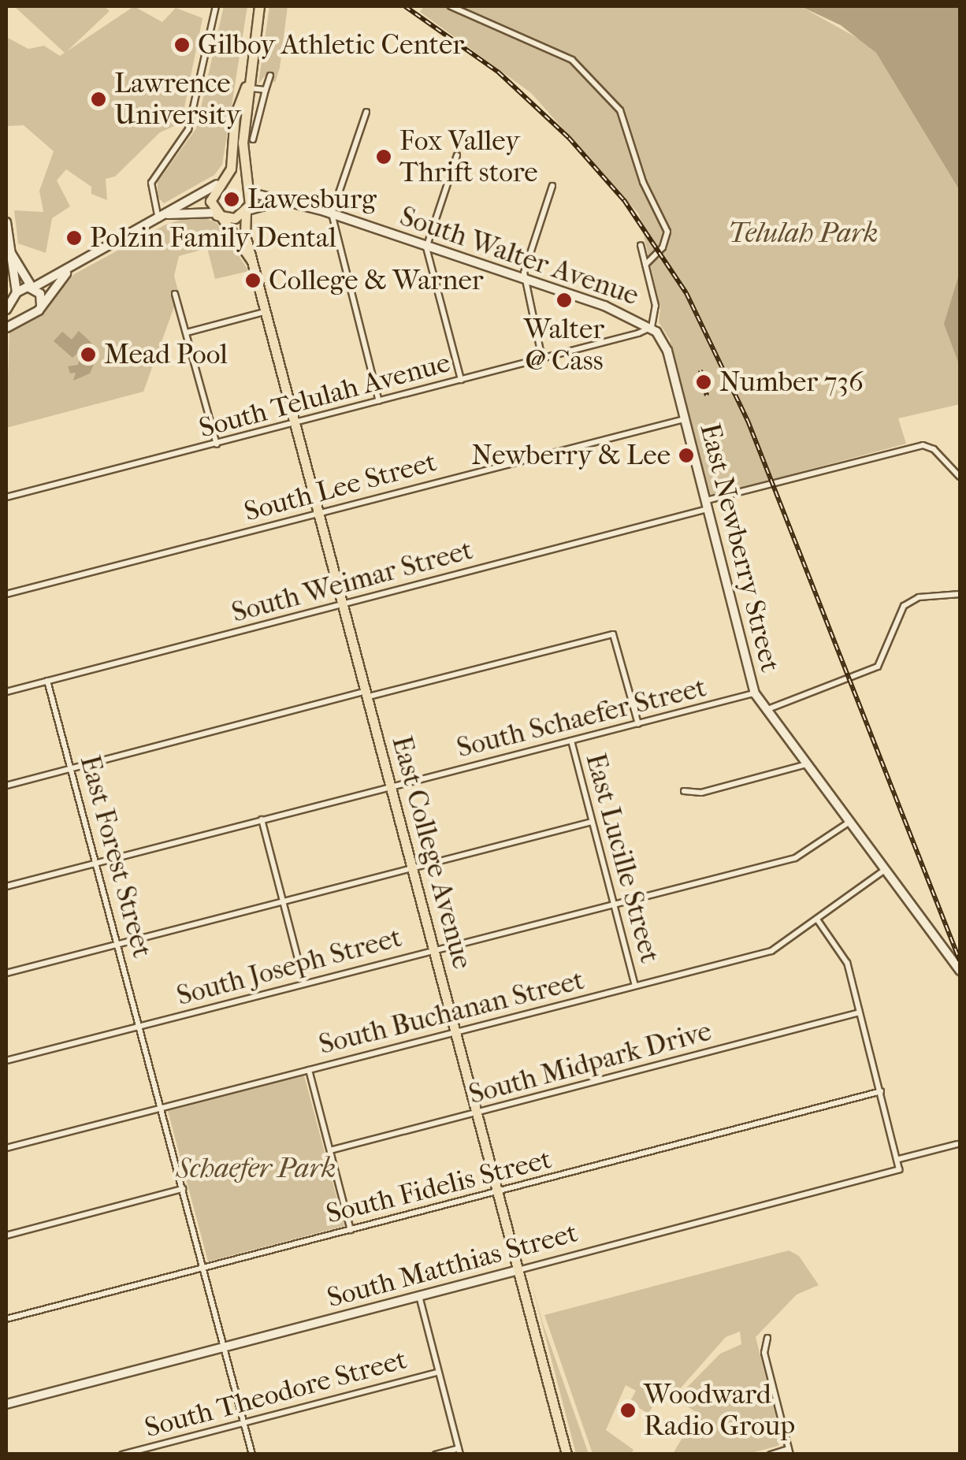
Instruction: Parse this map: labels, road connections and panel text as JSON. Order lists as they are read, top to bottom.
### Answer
{
  "streets": {
    "main road": [
      "South Walter Avenue",
      "East Newberry Street",
      "East College Avenue",
      "South Matthias Street"
    ],
    "street": [
      "South Telulah Avenue",
      "South Lee Street",
      "South Weimar Street",
      "South Schaefer Street",
      "East Forest Street",
      "East Lucille Street",
      "South Joseph Street",
      "South Buchanan Street",
      "South Midpark Drive",
      "South Fidelis Street",
      "South Theodore Street"
    ]
  },
  "crossings": [
    ["South Walter Avenue", "South Telulah Avenue"],
    ["South Walter Avenue", "East Newberry Street"],
    ["South Walter Avenue", "East College Avenue"],
    ["South Telulah Avenue", "East Newberry Street"],
    ["South Telulah Avenue", "East College Avenue"],
    ["South Lee Street", "East Newberry Street"],
    ["South Lee Street", "East College Avenue"],
    ["East Newberry Street", "South Weimar Street"],
    ["East Newberry Street", "South Schaefer Street"],
    ["East Newberry Street", "South Joseph Street"],
    ["East Newberry Street", "South Buchanan Street"],
    ["South Weimar Street", "East College Avenue"],
    ["South Weimar Street", "East Forest Street"],
    ["South Schaefer Street", "East College Avenue"],
    ["South Schaefer Street", "East Forest Street"],
    ["South Schaefer Street", "East Lucille Street"],
    ["East College Avenue", "East Lucille Street"],
    ["East College Avenue", "South Joseph Street"],
    ["East College Avenue", "South Buchanan Street"],
    ["East College Avenue", "South Midpark Drive"],
    ["East College Avenue", "South Fidelis Street"],
    ["East College Avenue", "South Matthias Street"],
    ["East Forest Street", "South Joseph Street"],
    ["East Forest Street", "South Buchanan Street"],
    ["East Forest Street", "South Fidelis Street"],
    ["East Forest Street", "South Matthias Street"],
    ["East Forest Street", "South Theodore Street"],
    ["East Lucille Street", "South Joseph Street"],
    ["East Lucille Street", "South Buchanan Street"]
  ],
  "parks": ["Telulah Park", "Schaefer Park"],
  "places": [
    "Gilboy Athletic Center",
    "Lawrence University",
    "Fox Valley Thrift store",
    "Lawesburg",
    "Polzin Family Dental",
    "College & Warner",
    "Walter @ Cass",
    "Mead Pool",
    "Number 736",
    "Newberry & Lee",
    "Woodward Radio Group"
  ]
}
